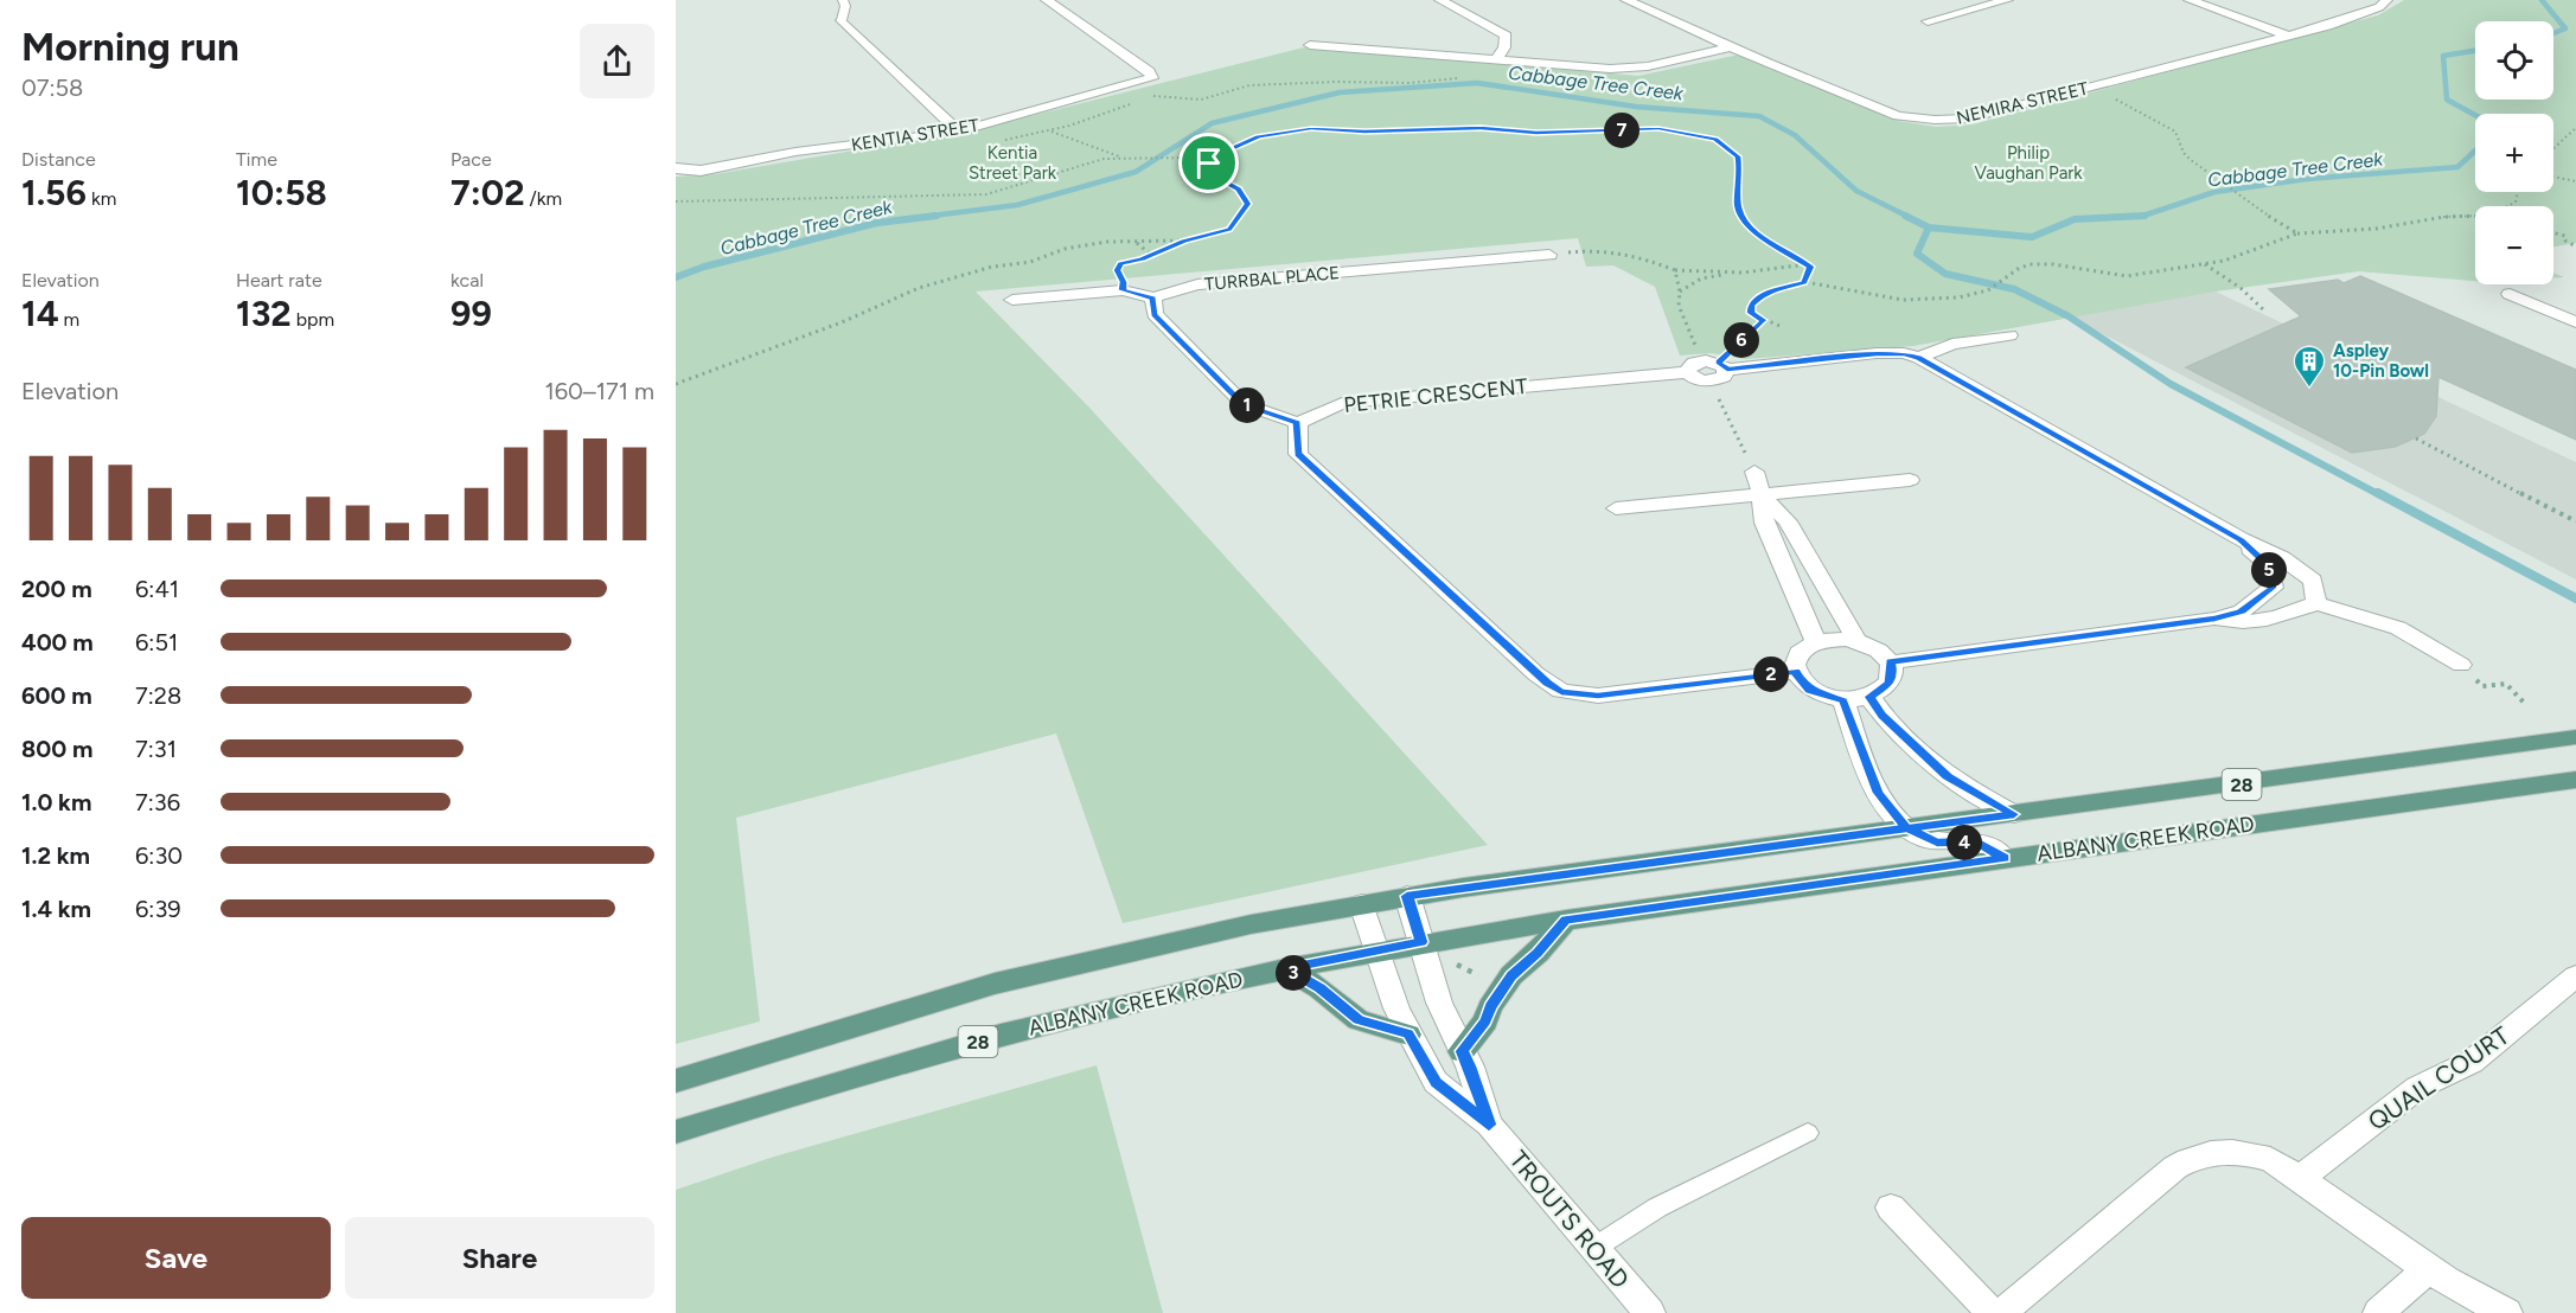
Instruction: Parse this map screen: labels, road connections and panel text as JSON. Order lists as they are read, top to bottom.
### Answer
{
  "streets": {
    "main road": ["28", "ALBANY CREEK ROAD"],
    "street": [
      "NEMIRA STREET",
      "KENTIA STREET",
      "TURRBAL PLACE",
      "PETRIE CRESCENT",
      "QUAIL COURT",
      "TROUTS ROAD"
    ]
  },
  "crossings": [
    ["ALBANY CREEK ROAD", "TROUTS ROAD"]
  ],
  "water": ["Cabbage Tree Creek"],
  "parks": ["Kentia Street Park", "Philip Vaughan Park"],
  "places": {
    "building": ["Aspley 10-Pin Bowl"]
  },
  "page": {
    "heading": ["Morning run", "07:58"],
    "map_buttons": ["+", "−"],
    "pins": [
      "7",
      "6",
      "1",
      "5",
      "2",
      "4",
      "3"
    ],
    "stats": [
      ["Distance", "1.56 km"],
      ["Time", "10:58"],
      ["Pace", "7:02 /km"],
      ["Elevation", "14 m"],
      ["Heart rate", "132 bpm"],
      ["kcal", "99"]
    ],
    "chart": ["Elevation", "160–171 m"],
    "list": [
      {
        "name": "200 m",
        "note": "6:41"
      },
      {
        "name": "400 m",
        "note": "6:51"
      },
      {
        "name": "600 m",
        "note": "7:28"
      },
      {
        "name": "800 m",
        "note": "7:31"
      },
      {
        "name": "1.0 km",
        "note": "7:36"
      },
      {
        "name": "1.2 km",
        "note": "6:30"
      },
      {
        "name": "1.4 km",
        "note": "6:39"
      }
    ],
    "buttons": ["Save", "Share"]
  }
}
